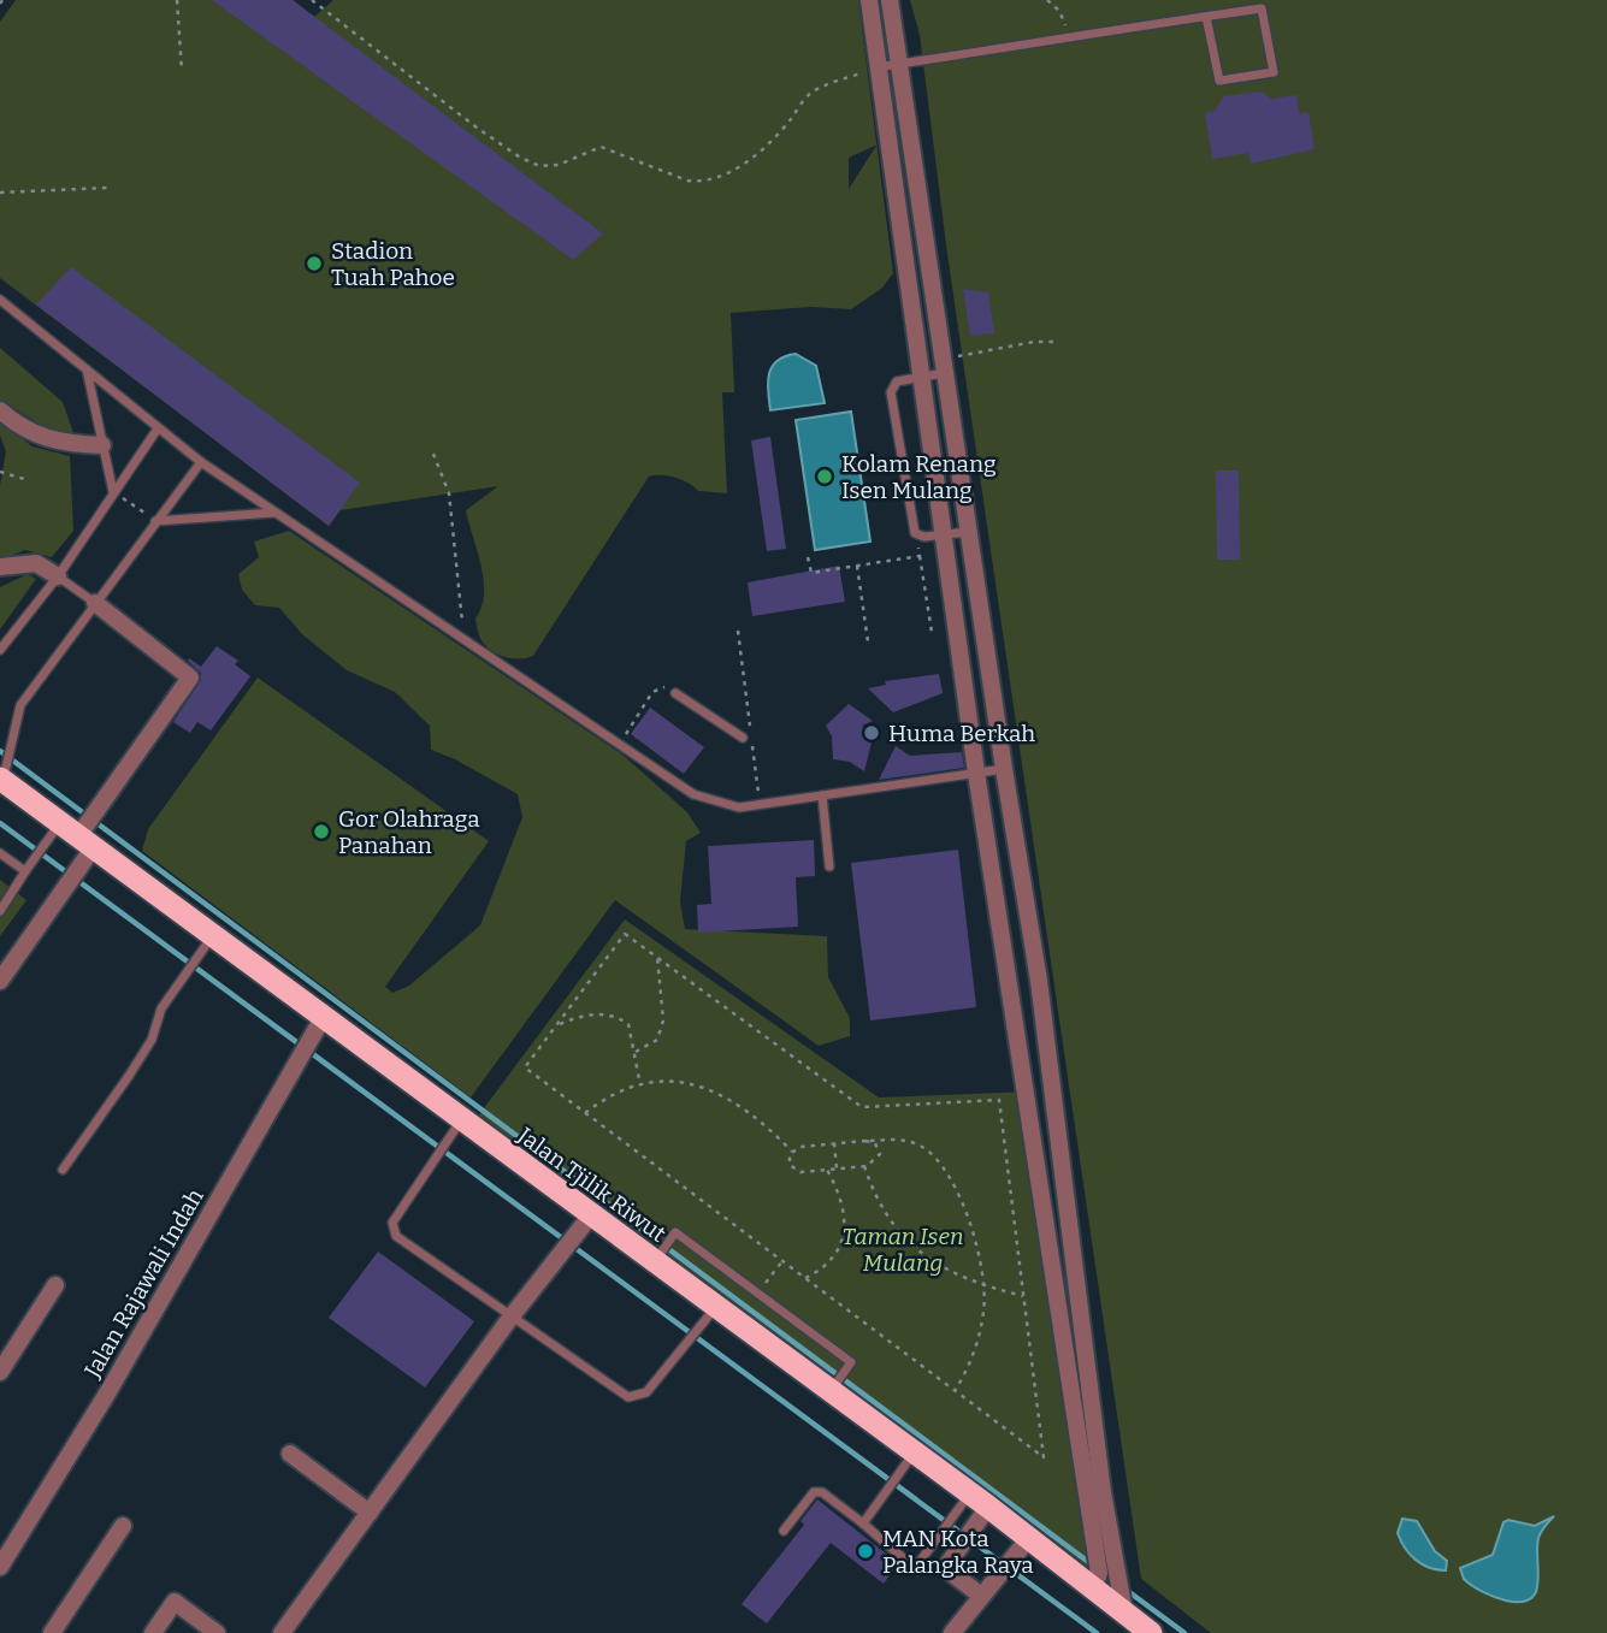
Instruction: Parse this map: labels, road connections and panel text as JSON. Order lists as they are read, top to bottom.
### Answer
{
  "streets": {
    "highway": ["Jalan Tjilik Riwut"],
    "street": ["Jalan Rajawali Indah"]
  },
  "crossings": [
    ["Jalan Tjilik Riwut", "Jalan Rajawali Indah"]
  ],
  "parks": ["Taman Isen Mulang"],
  "places": [
    "Stadion Tuah Pahoe",
    "Kolam Renang Isen Mulang",
    "Huma Berkah",
    "Gor Olahraga Panahan",
    "MAN Kota Palangka Raya"
  ]
}
